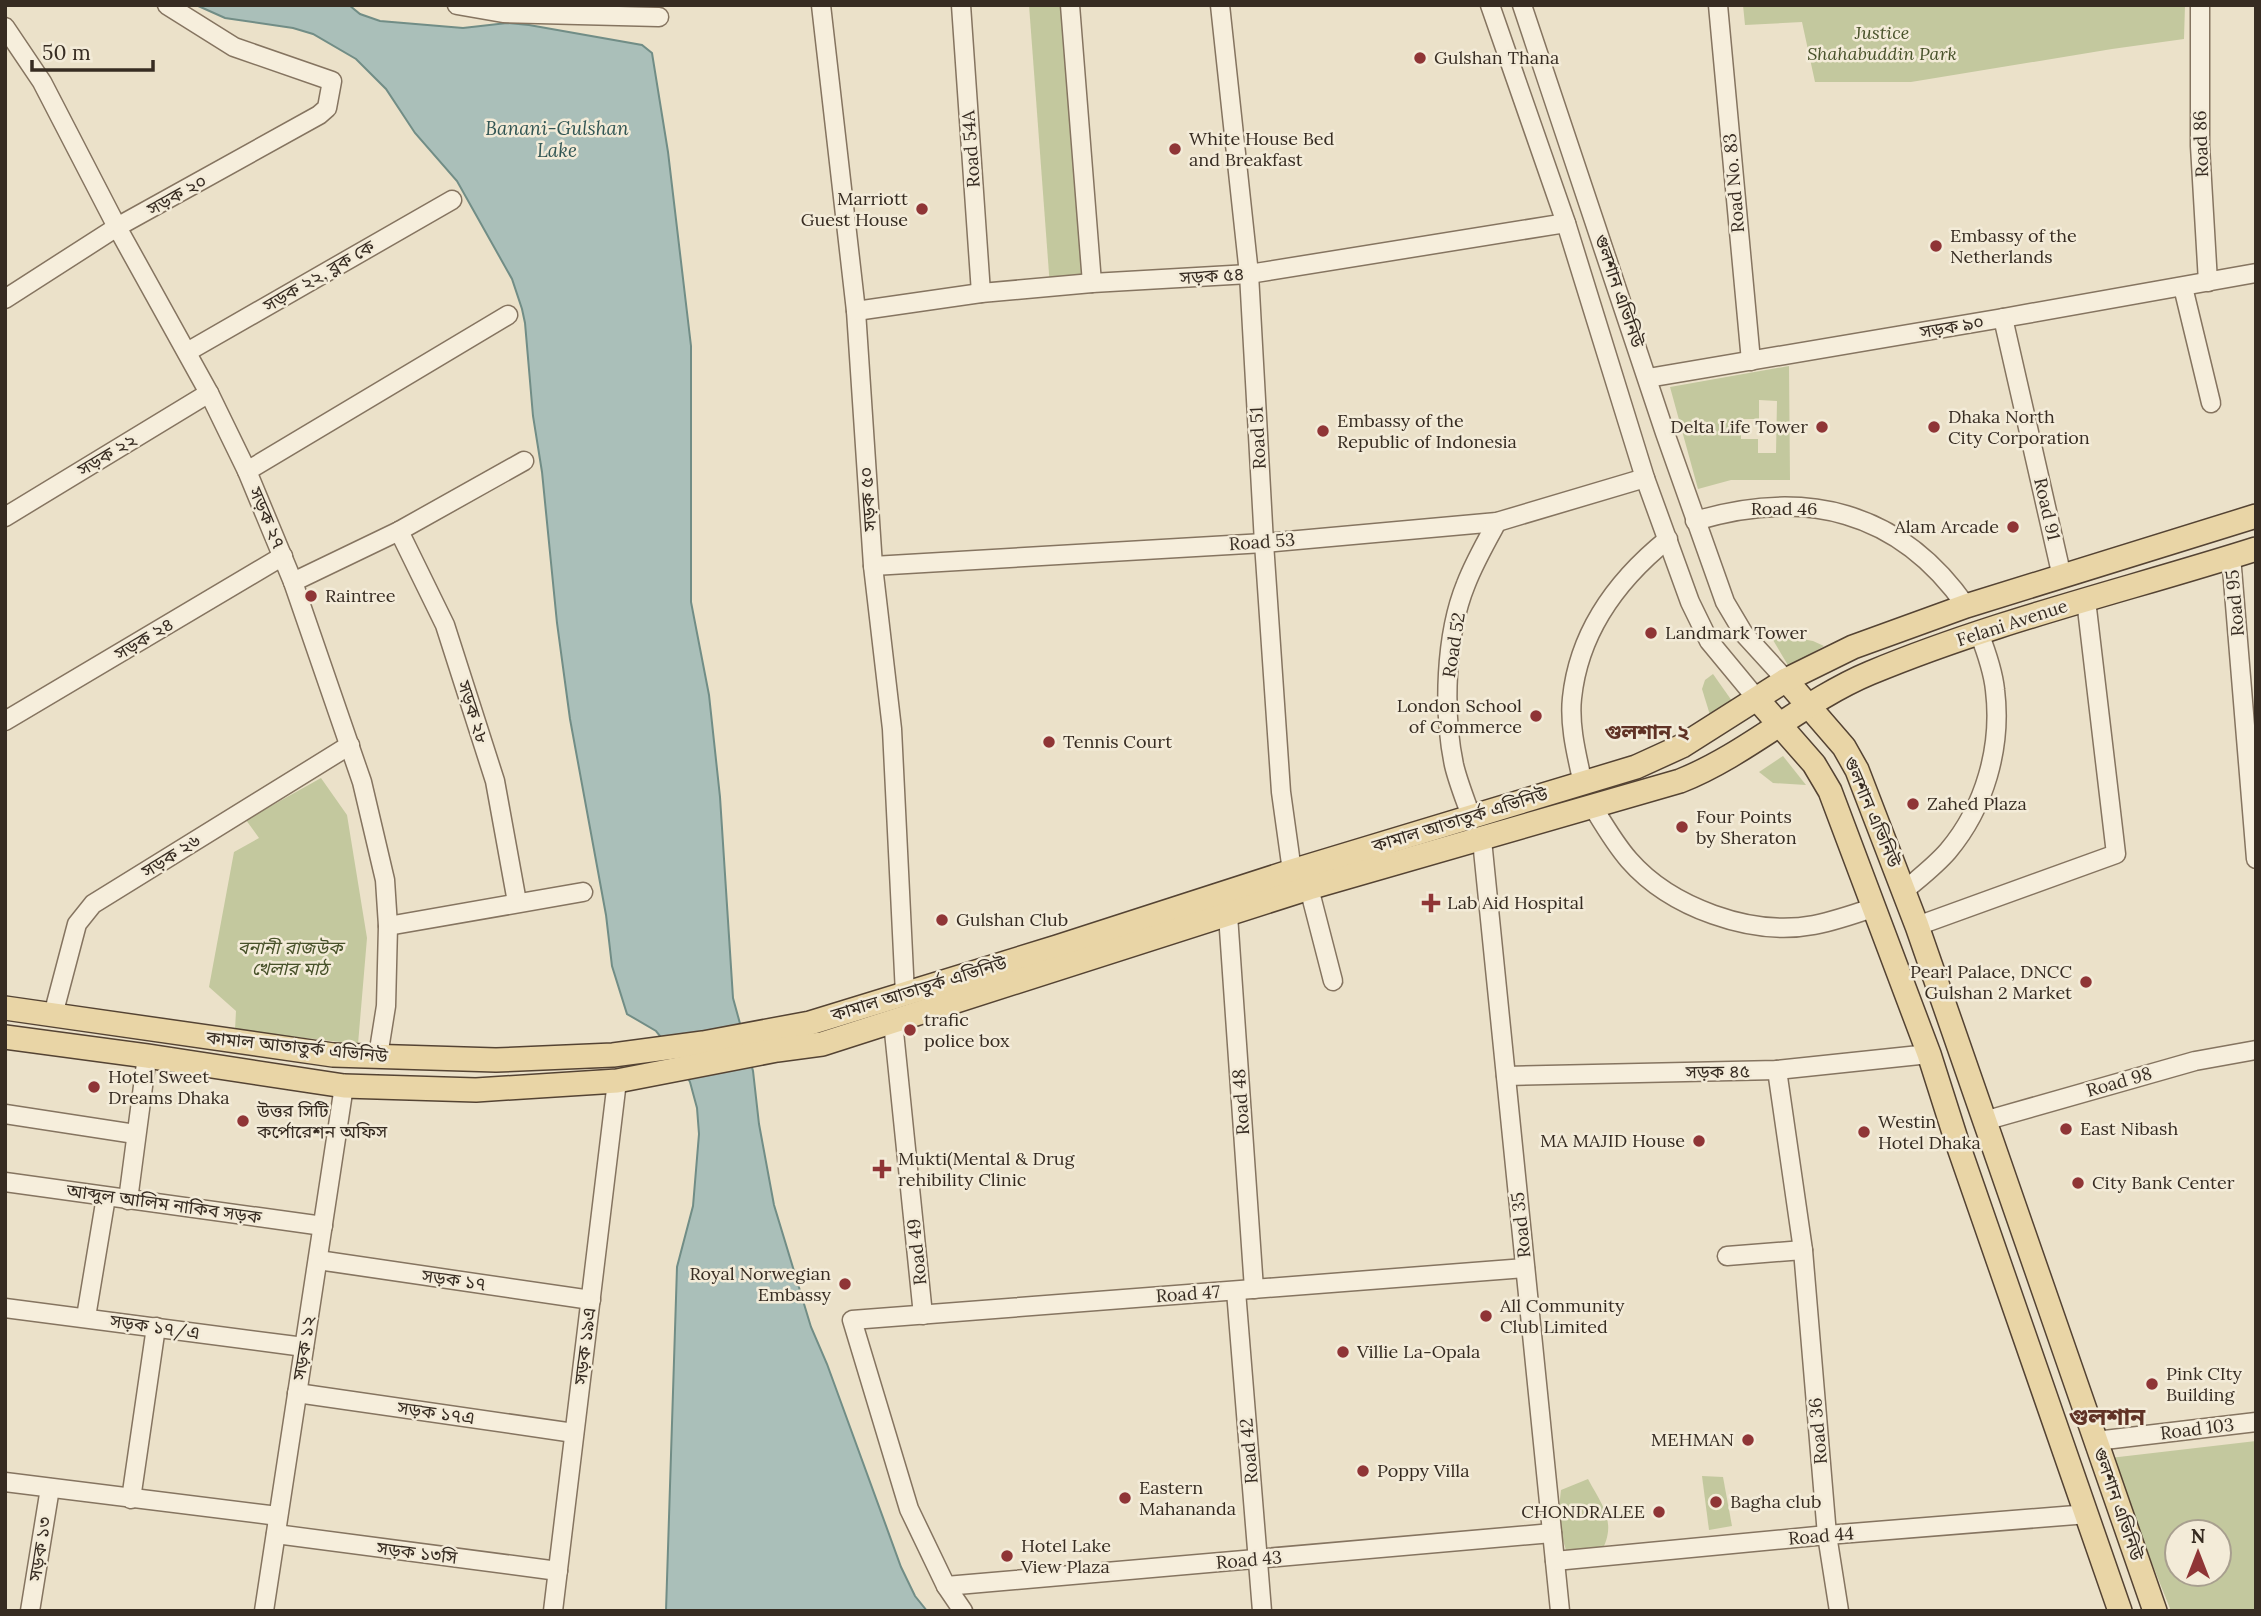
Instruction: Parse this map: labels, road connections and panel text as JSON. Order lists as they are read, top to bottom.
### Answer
{
  "streets": {
    "main road": ["গুলশান এভিনিউ", "Felani Avenue", "কামাল আতাতুর্ক এভিনিউ"],
    "street": [
      "Road 86",
      "Road 54A",
      "Road No. 83",
      "সড়ক ২০",
      "সড়ক ২২, ব্লক কে",
      "সড়ক ৫৪",
      "সড়ক ৯০",
      "Road 51",
      "সড়ক ২২",
      "সড়ক ৫০",
      "Road 46",
      "Road 91",
      "সড়ক ২৭",
      "Road 53",
      "Road 95",
      "সড়ক ২৪",
      "Road 52",
      "সড়ক ২৮",
      "সড়ক ২৬",
      "সড়ক ৪৫",
      "Road 98",
      "Road 48",
      "আব্দুল আলিম নাকিব সড়ক",
      "Road 35",
      "Road 49",
      "সড়ক ১৭",
      "Road 47",
      "সড়ক ১৭/এ",
      "সড়ক ১৯এ",
      "সড়ক ১২",
      "সড়ক ১৭এ",
      "Road 103",
      "Road 36",
      "Road 42",
      "Road 44",
      "সড়ক ১৩",
      "সড়ক ১৩সি",
      "Road 43"
    ]
  },
  "crossings": [
    ["Road 86", "সড়ক ৯০"],
    ["Road 54A", "সড়ক ৫৪"],
    ["Road No. 83", "সড়ক ৯০"],
    ["সড়ক ২০", "সড়ক ২৭"],
    ["সড়ক ২২, ব্লক কে", "সড়ক ২৭"],
    ["সড়ক ৫৪", "গুলশান এভিনিউ"],
    ["সড়ক ৫৪", "Road 51"],
    ["সড়ক ৫৪", "সড়ক ৫০"],
    ["গুলশান এভিনিউ", "সড়ক ৯০"],
    ["গুলশান এভিনিউ", "Road 46"],
    ["গুলশান এভিনিউ", "Road 53"],
    ["গুলশান এভিনিউ", "Felani Avenue"],
    ["গুলশান এভিনিউ", "কামাল আতাতুর্ক এভিনিউ"],
    ["গুলশান এভিনিউ", "সড়ক ৪৫"],
    ["গুলশান এভিনিউ", "Road 98"],
    ["গুলশান এভিনিউ", "Road 103"],
    ["গুলশান এভিনিউ", "Road 44"],
    ["সড়ক ৯০", "Road 91"],
    ["Road 51", "Road 53"],
    ["Road 51", "কামাল আতাতুর্ক এভিনিউ"],
    ["সড়ক ২২", "সড়ক ২৭"],
    ["সড়ক ৫০", "Road 53"],
    ["সড়ক ৫০", "কামাল আতাতুর্ক এভিনিউ"],
    ["Road 46", "Felani Avenue"],
    ["Road 91", "Felani Avenue"],
    ["সড়ক ২৭", "সড়ক ২৪"],
    ["সড়ক ২৭", "কামাল আতাতুর্ক এভিনিউ"],
    ["সড়ক ২৭", "সড়ক ২৬"],
    ["Road 53", "Road 52"],
    ["Road 95", "Felani Avenue"],
    ["Felani Avenue", "কামাল আতাতুর্ক এভিনিউ"],
    ["Road 52", "কামাল আতাতুর্ক এভিনিউ"],
    ["কামাল আতাতুর্ক এভিনিউ", "সড়ক ২৬"],
    ["কামাল আতাতুর্ক এভিনিউ", "Road 48"],
    ["কামাল আতাতুর্ক এভিনিউ", "Road 35"],
    ["কামাল আতাতুর্ক এভিনিউ", "Road 49"],
    ["কামাল আতাতুর্ক এভিনিউ", "সড়ক ১৯এ"],
    ["কামাল আতাতুর্ক এভিনিউ", "সড়ক ১২"],
    ["সড়ক ৪৫", "Road 35"],
    ["সড়ক ৪৫", "Road 36"],
    ["Road 48", "Road 47"],
    ["Road 48", "Road 42"],
    ["আব্দুল আলিম নাকিব সড়ক", "সড়ক ১২"],
    ["Road 35", "Road 47"],
    ["Road 35", "Road 44"],
    ["Road 35", "Road 43"],
    ["Road 49", "Road 47"],
    ["সড়ক ১৭", "সড়ক ১৯এ"],
    ["সড়ক ১৭", "সড়ক ১২"],
    ["Road 47", "Road 42"],
    ["Road 47", "Road 43"],
    ["সড়ক ১৭/এ", "সড়ক ১২"],
    ["সড়ক ১৯এ", "সড়ক ১৭এ"],
    ["সড়ক ১৯এ", "সড়ক ১৩সি"],
    ["সড়ক ১২", "সড়ক ১৭এ"],
    ["সড়ক ১২", "সড়ক ১৩সি"],
    ["Road 36", "Road 44"],
    ["Road 42", "Road 43"],
    ["সড়ক ১৩", "সড়ক ১৩সি"]
  ],
  "districts": ["গুলশান ২", "গুলশান"],
  "water": ["Banani-Gulshan Lake"],
  "parks": ["Justice Shahabuddin Park", "বনানী রাজউক খেলার মাঠ"],
  "places": {
    "other": [
      "Gulshan Thana",
      "White House Bed and Breakfast",
      "Marriott Guest House",
      "Embassy of the Netherlands",
      "Delta Life Tower",
      "Dhaka North City Corporation",
      "Embassy of the Republic of Indonesia",
      "Alam Arcade",
      "Raintree",
      "Landmark Tower",
      "London School of Commerce",
      "Tennis Court",
      "Zahed Plaza",
      "Four Points by Sheraton",
      "Gulshan Club",
      "Pearl Palace, DNCC Gulshan 2 Market",
      "trafic police box",
      "Hotel Sweet Dreams Dhaka",
      "উত্তর সিটি কর্পোরেশন অফিস",
      "East Nibash",
      "Westin Hotel Dhaka",
      "MA MAJID House",
      "City Bank Center",
      "Royal Norwegian Embassy",
      "All Community Club Limited",
      "Villie La-Opala",
      "Pink CIty Building",
      "MEHMAN",
      "Poppy Villa",
      "Eastern Mahananda",
      "Bagha club",
      "CHONDRALEE",
      "Hotel Lake View Plaza"
    ],
    "health": ["Lab Aid Hospital", "Mukti(Mental & Drug rehibility Clinic"]
  },
  "scale_bar": "50 m",
  "north": "top"
}
